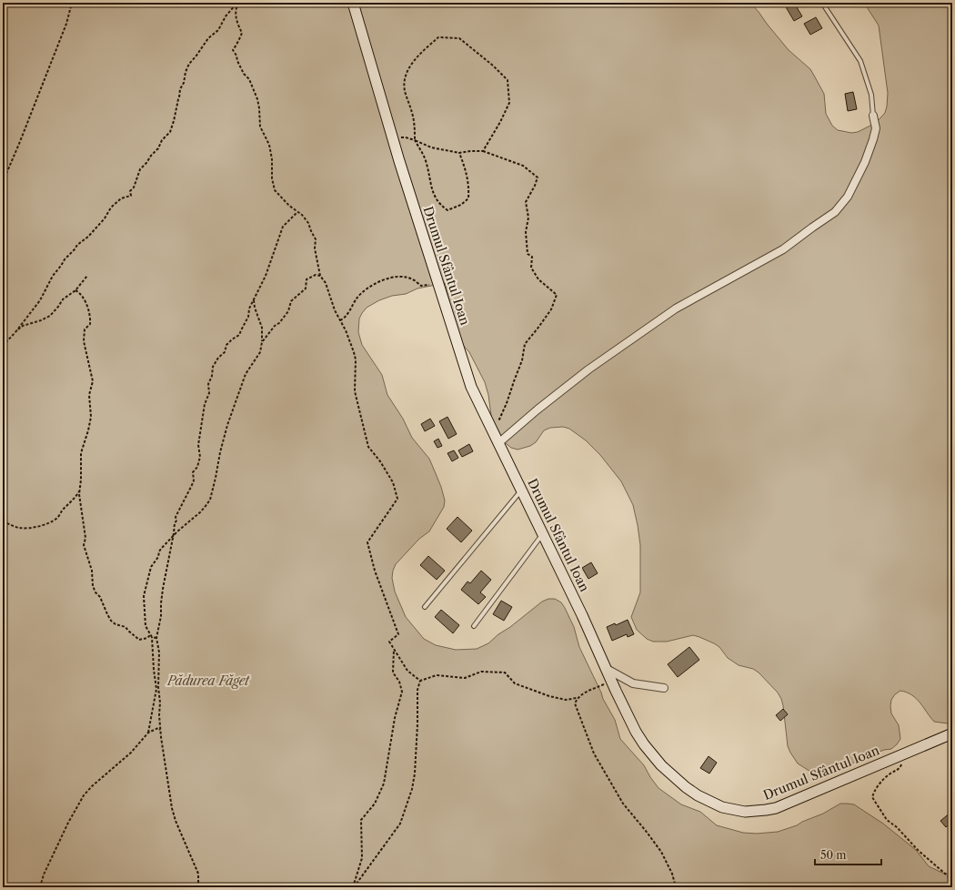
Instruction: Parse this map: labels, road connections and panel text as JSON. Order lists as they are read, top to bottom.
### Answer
{
  "streets": {
    "main road": ["Drumul Sfântul Ioan"]
  },
  "parks": ["Pădurea Făget"],
  "scale_bar": "50 m"
}
